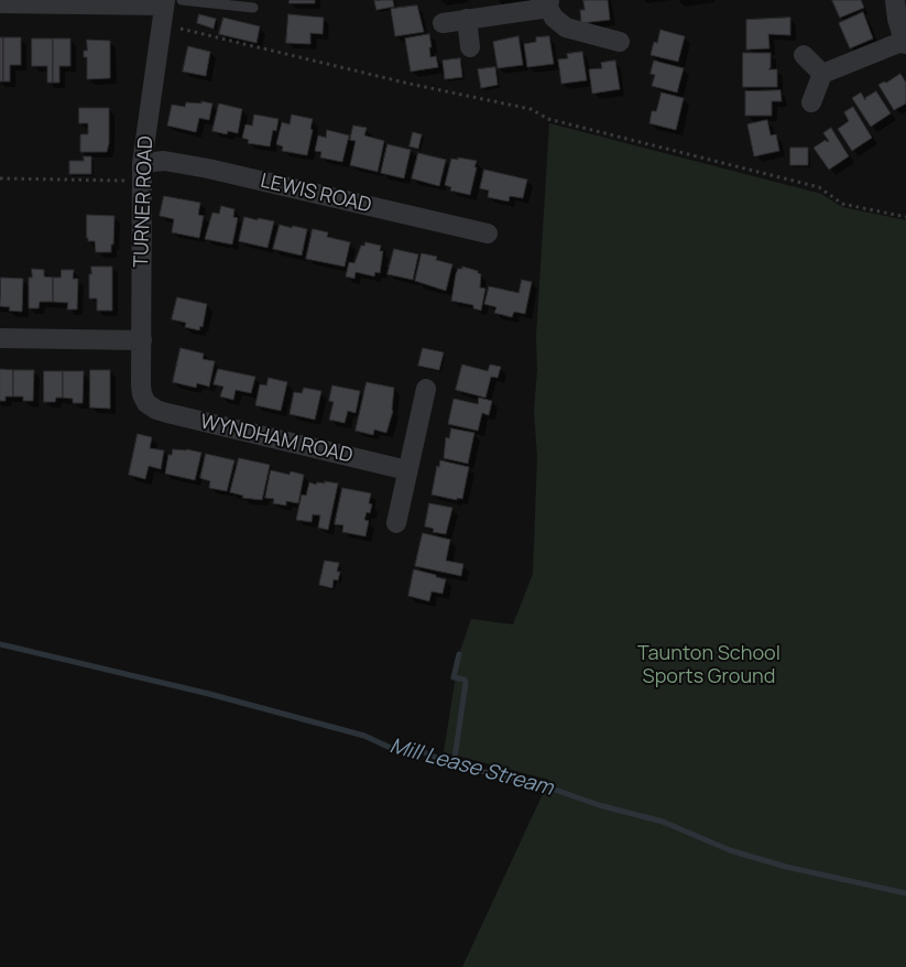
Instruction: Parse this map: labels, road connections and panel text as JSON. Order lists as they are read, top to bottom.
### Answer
{
  "streets": {
    "street": ["LEWIS ROAD", "TURNER ROAD", "WYNDHAM ROAD"]
  },
  "crossings": [
    ["LEWIS ROAD", "TURNER ROAD"],
    ["TURNER ROAD", "WYNDHAM ROAD"]
  ],
  "water": ["Mill Lease Stream"],
  "parks": ["Taunton School Sports Ground"]
}
